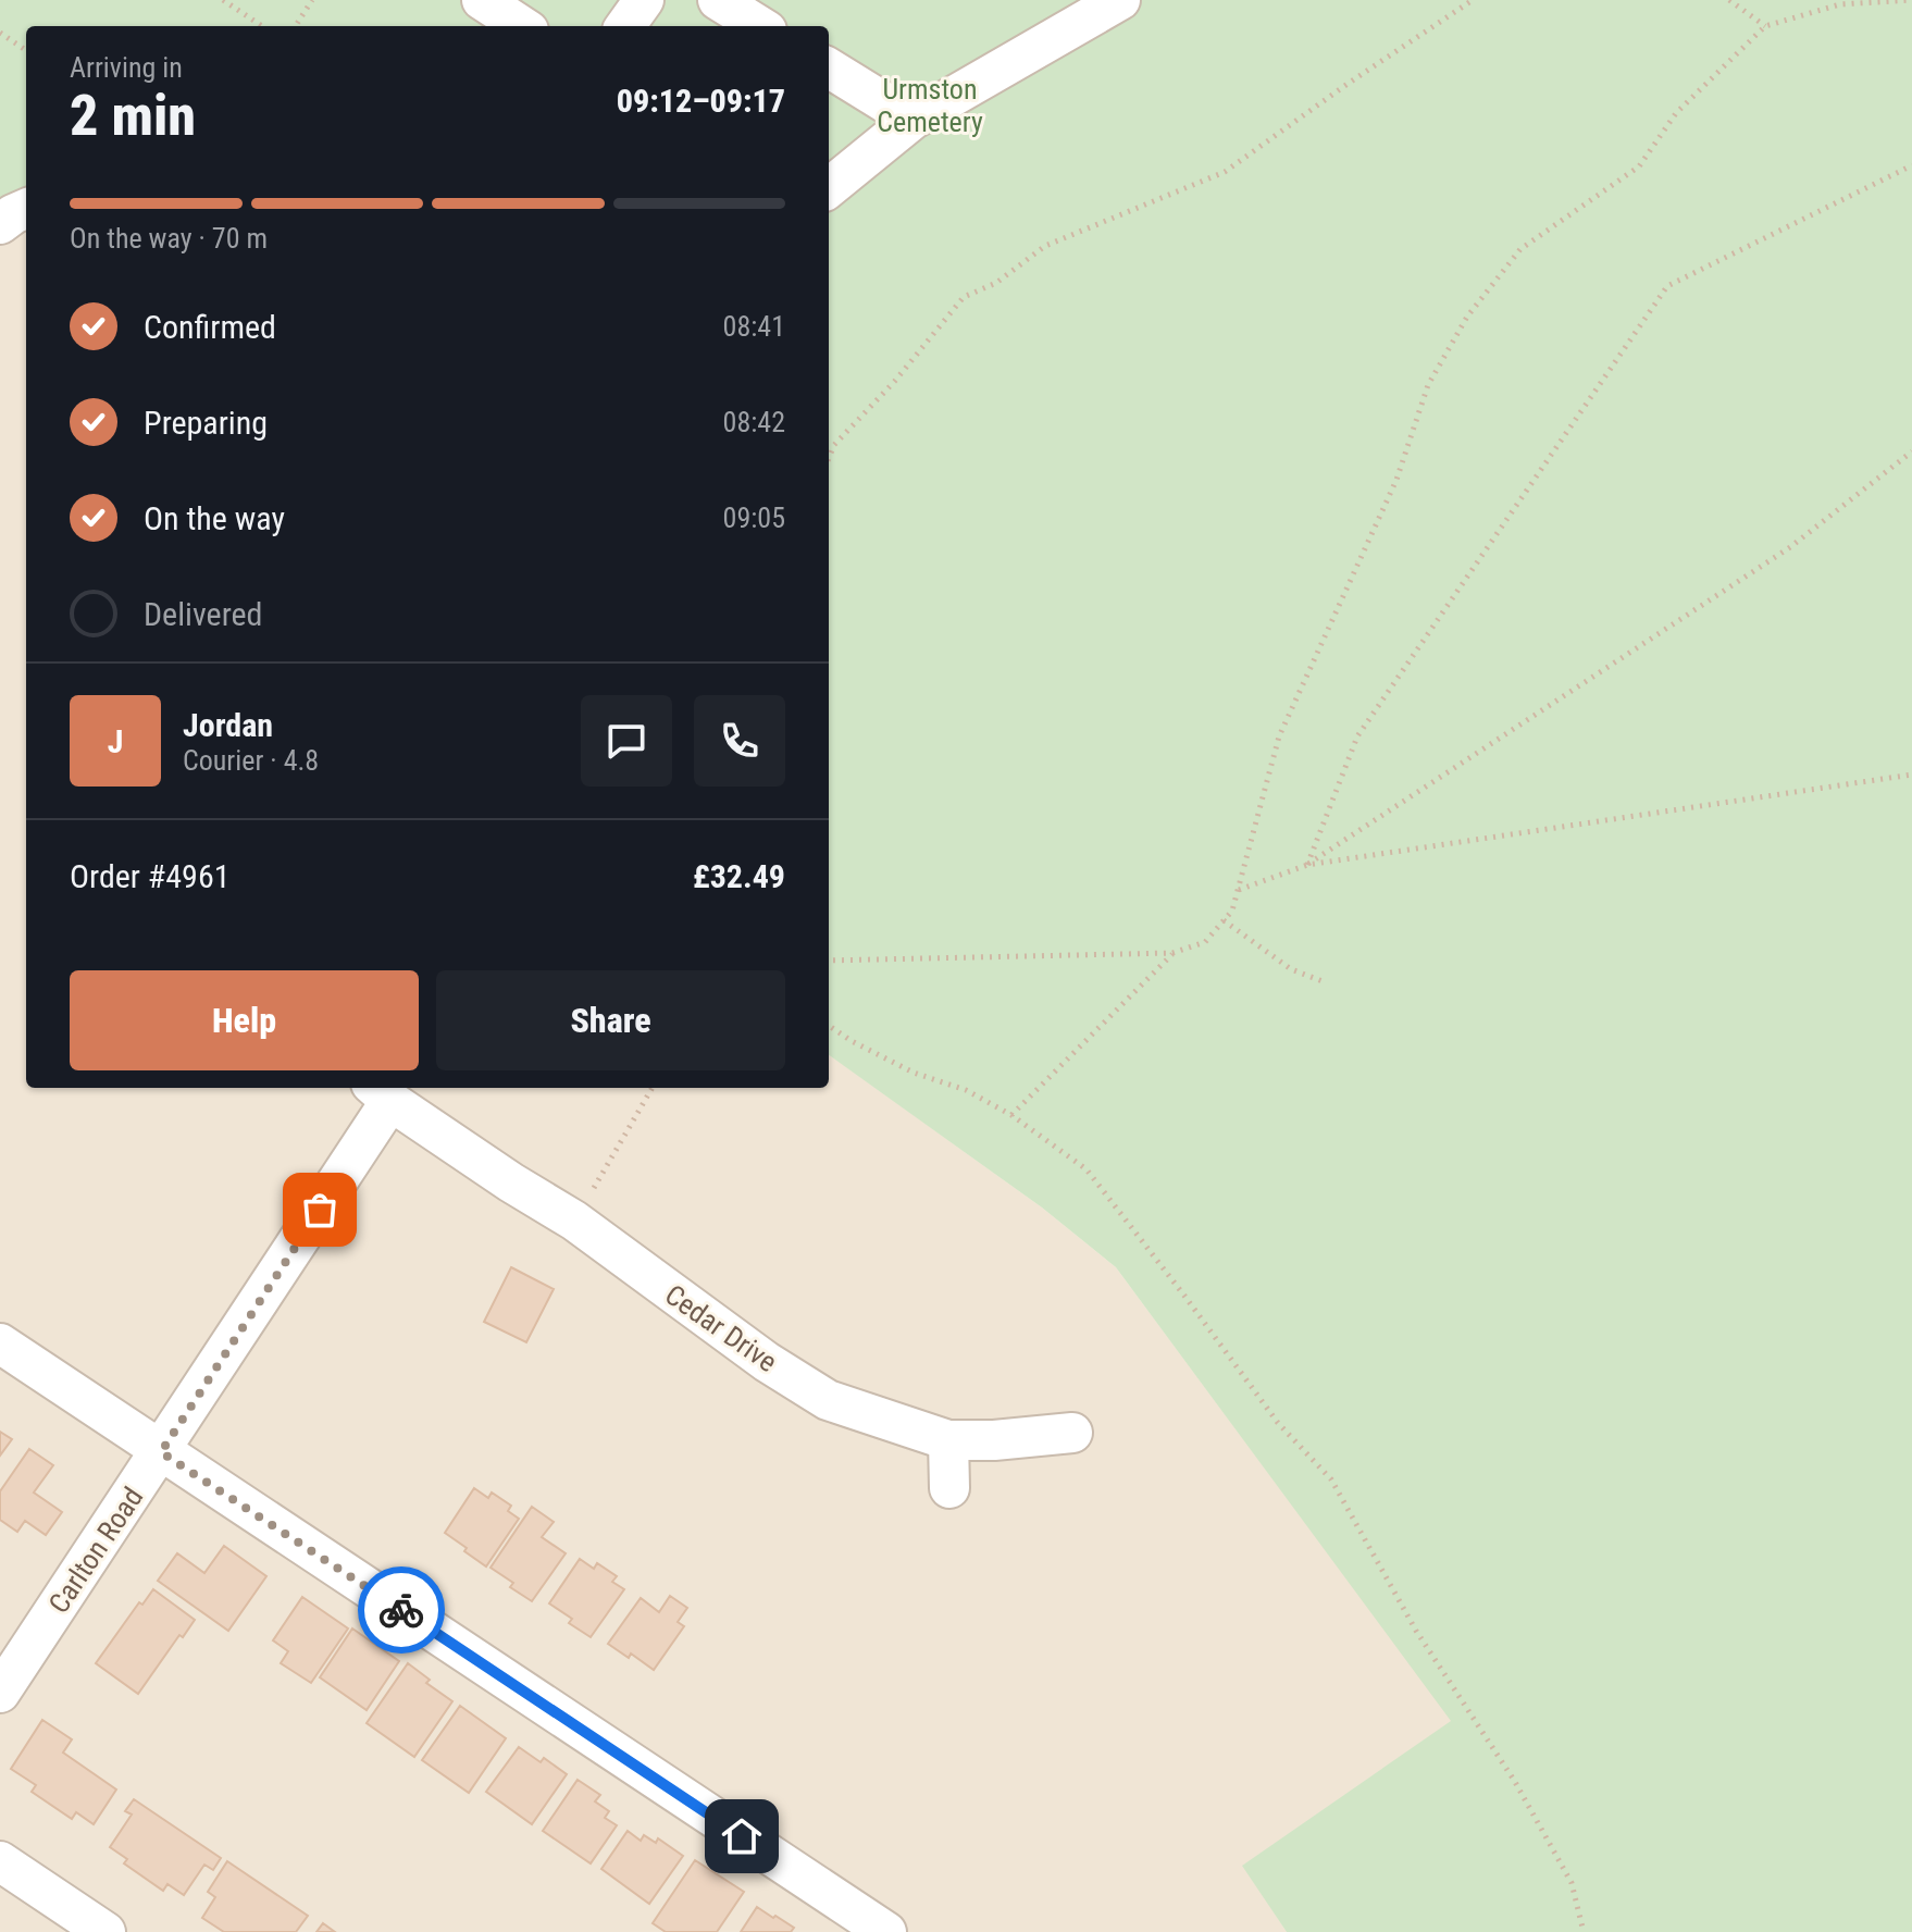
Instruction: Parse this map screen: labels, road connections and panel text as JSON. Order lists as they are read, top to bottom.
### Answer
{
  "streets": {
    "street": ["Cedar Drive", "Carlton Road"]
  },
  "crossings": [
    ["Cedar Drive", "Carlton Road"]
  ],
  "parks": ["Urmston Cemetery"],
  "page": {
    "heading": ["2 min", "Arriving in", "09:12–09:17"],
    "panel": [
      "Jordan",
      "Courier · 4.8",
      "Order #4961",
      "£32.49"
    ],
    "bar": "On the way · 70 m",
    "list": [
      ["Confirmed", "08:41"],
      ["Preparing", "08:42"],
      ["On the way", "09:05"],
      "Delivered"
    ],
    "round": "J",
    "buttons": ["Help", "Share"]
  }
}
